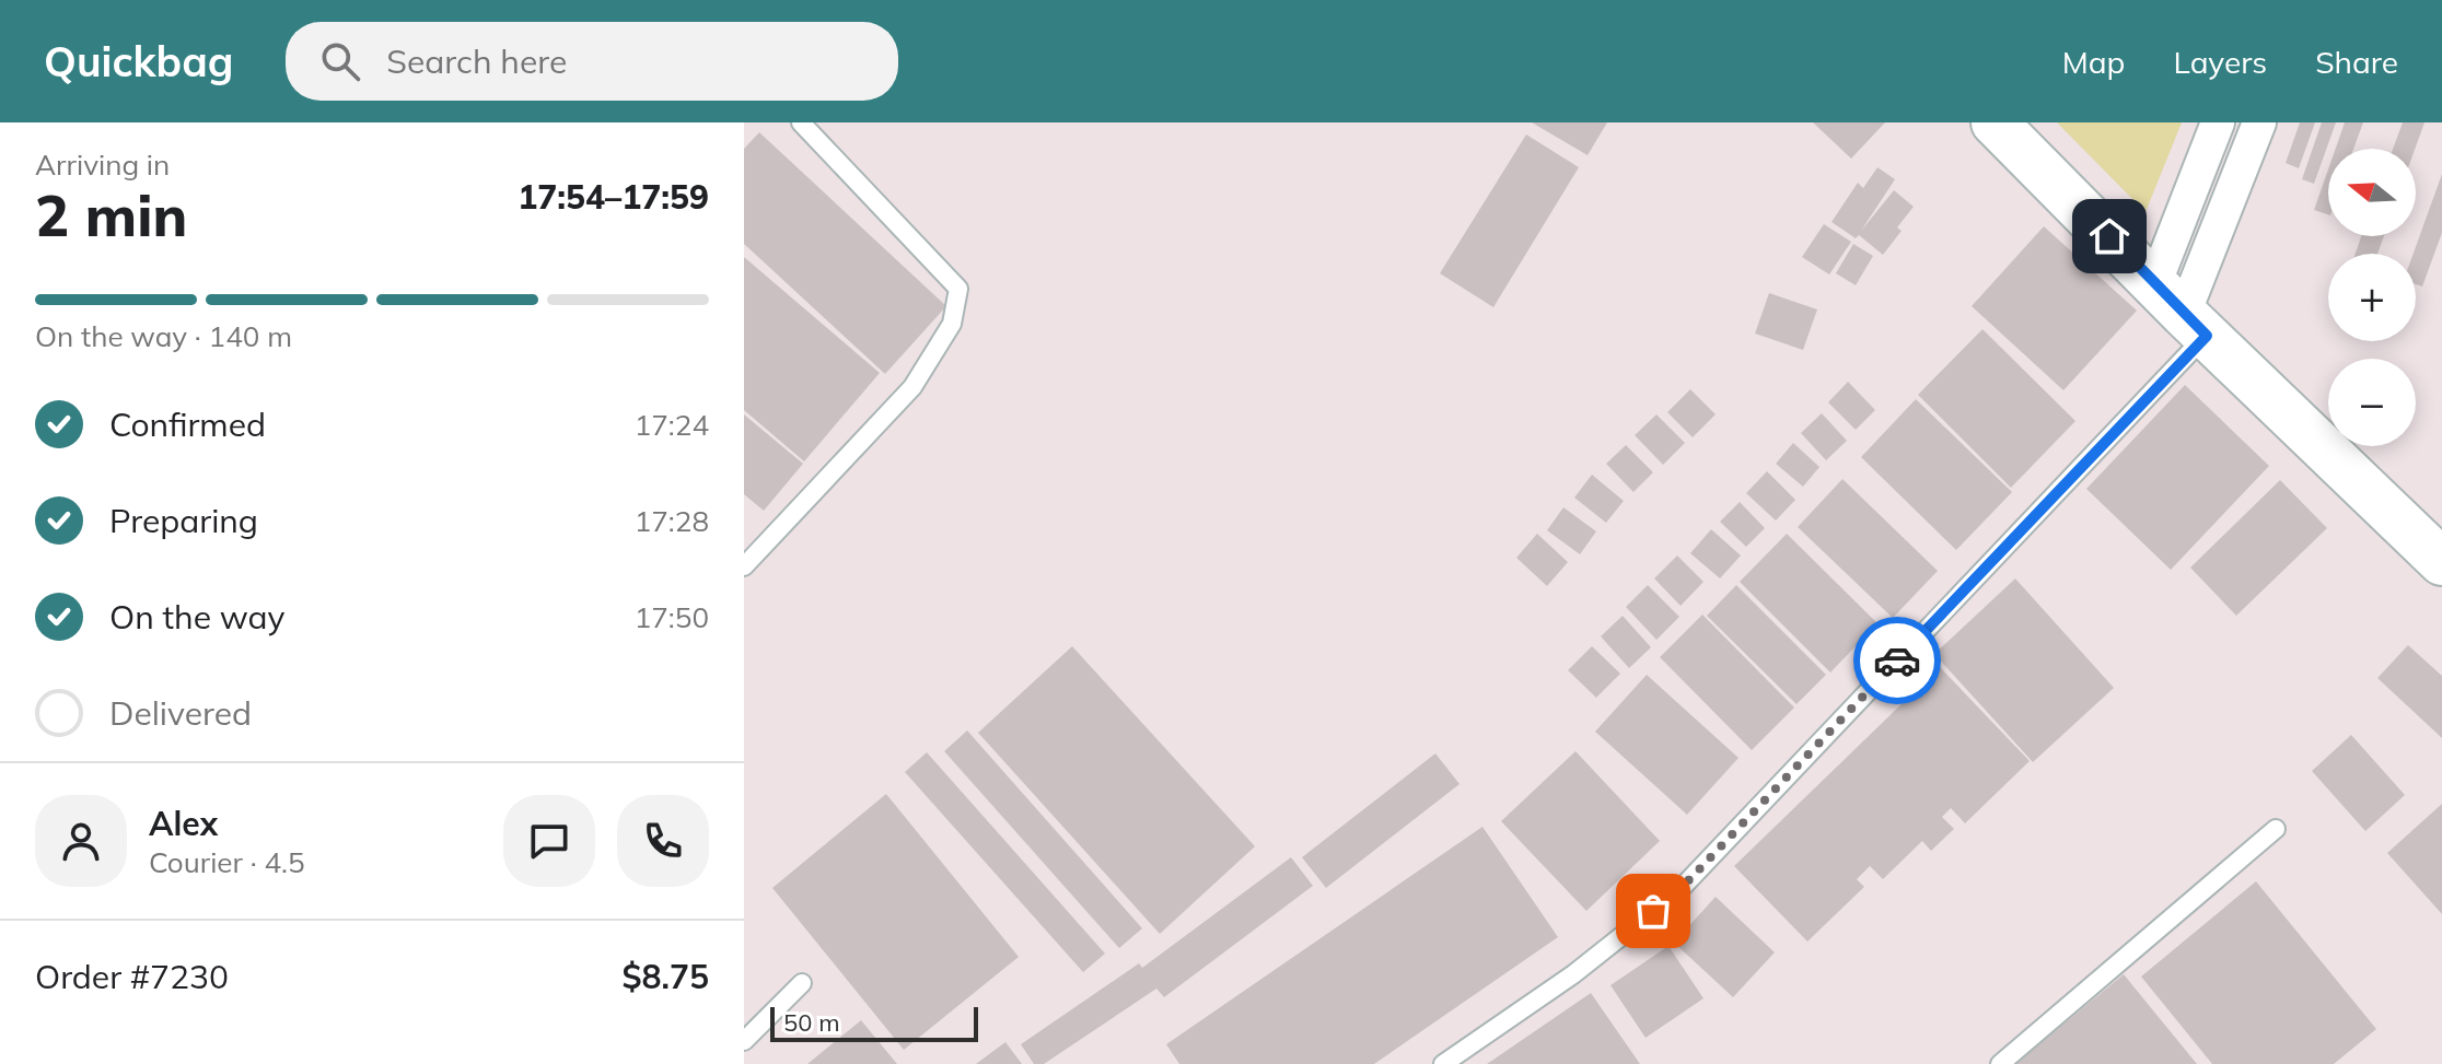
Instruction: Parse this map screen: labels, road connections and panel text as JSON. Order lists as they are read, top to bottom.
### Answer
{
  "scale_bar": "50 m",
  "north": "left",
  "page": {
    "header": "Quickbag",
    "search": "Search here",
    "nav": ["Map", "Layers", "Share"],
    "heading": ["2 min", "Arriving in", "17:54–17:59"],
    "panel": [
      "Alex",
      "Courier · 4.5",
      "Order #7230",
      "$8.75"
    ],
    "map_buttons": ["+", "−"],
    "bar": "On the way · 140 m",
    "list": [
      ["Confirmed", "17:24"],
      ["Preparing", "17:28"],
      ["On the way", "17:50"],
      "Delivered"
    ],
    "scale": "50 m"
  }
}
